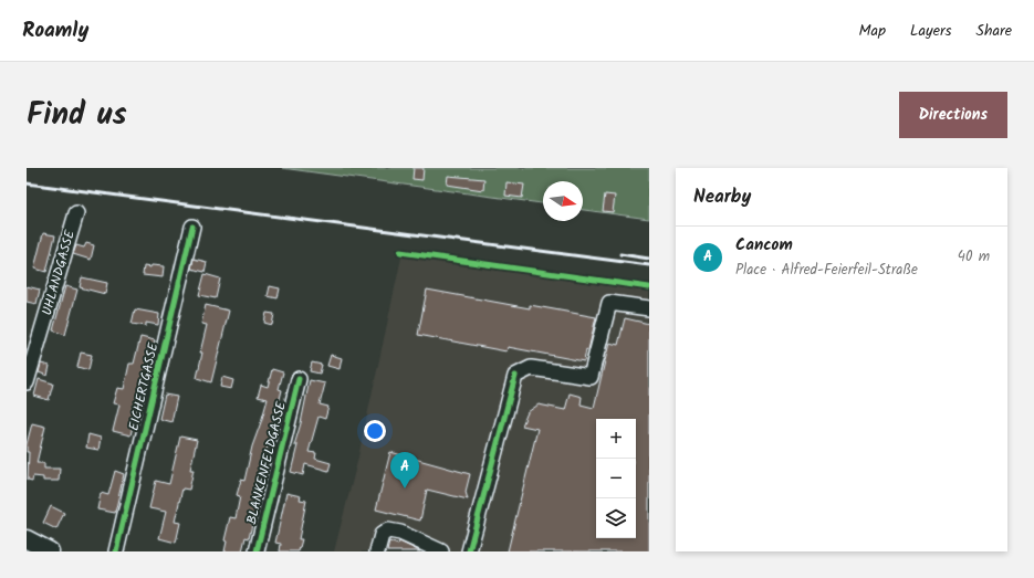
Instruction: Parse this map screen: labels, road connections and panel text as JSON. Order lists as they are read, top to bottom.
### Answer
{
  "streets": {
    "street": ["UHLANDGASSE", "EICHERTGASSE", "BLANKENFELDGASSE"]
  },
  "north": "right",
  "page": {
    "header": "Roamly",
    "nav": ["Map", "Layers", "Share"],
    "title": "Find us",
    "buttons": "Directions",
    "heading": "Nearby",
    "list": [
      {
        "mark": "A",
        "name": "Cancom",
        "note": "Place · Alfred-Feierfeil-Straße",
        "value": "40 m"
      }
    ],
    "map_buttons": ["+", "−"],
    "pins": "A"
  }
}
